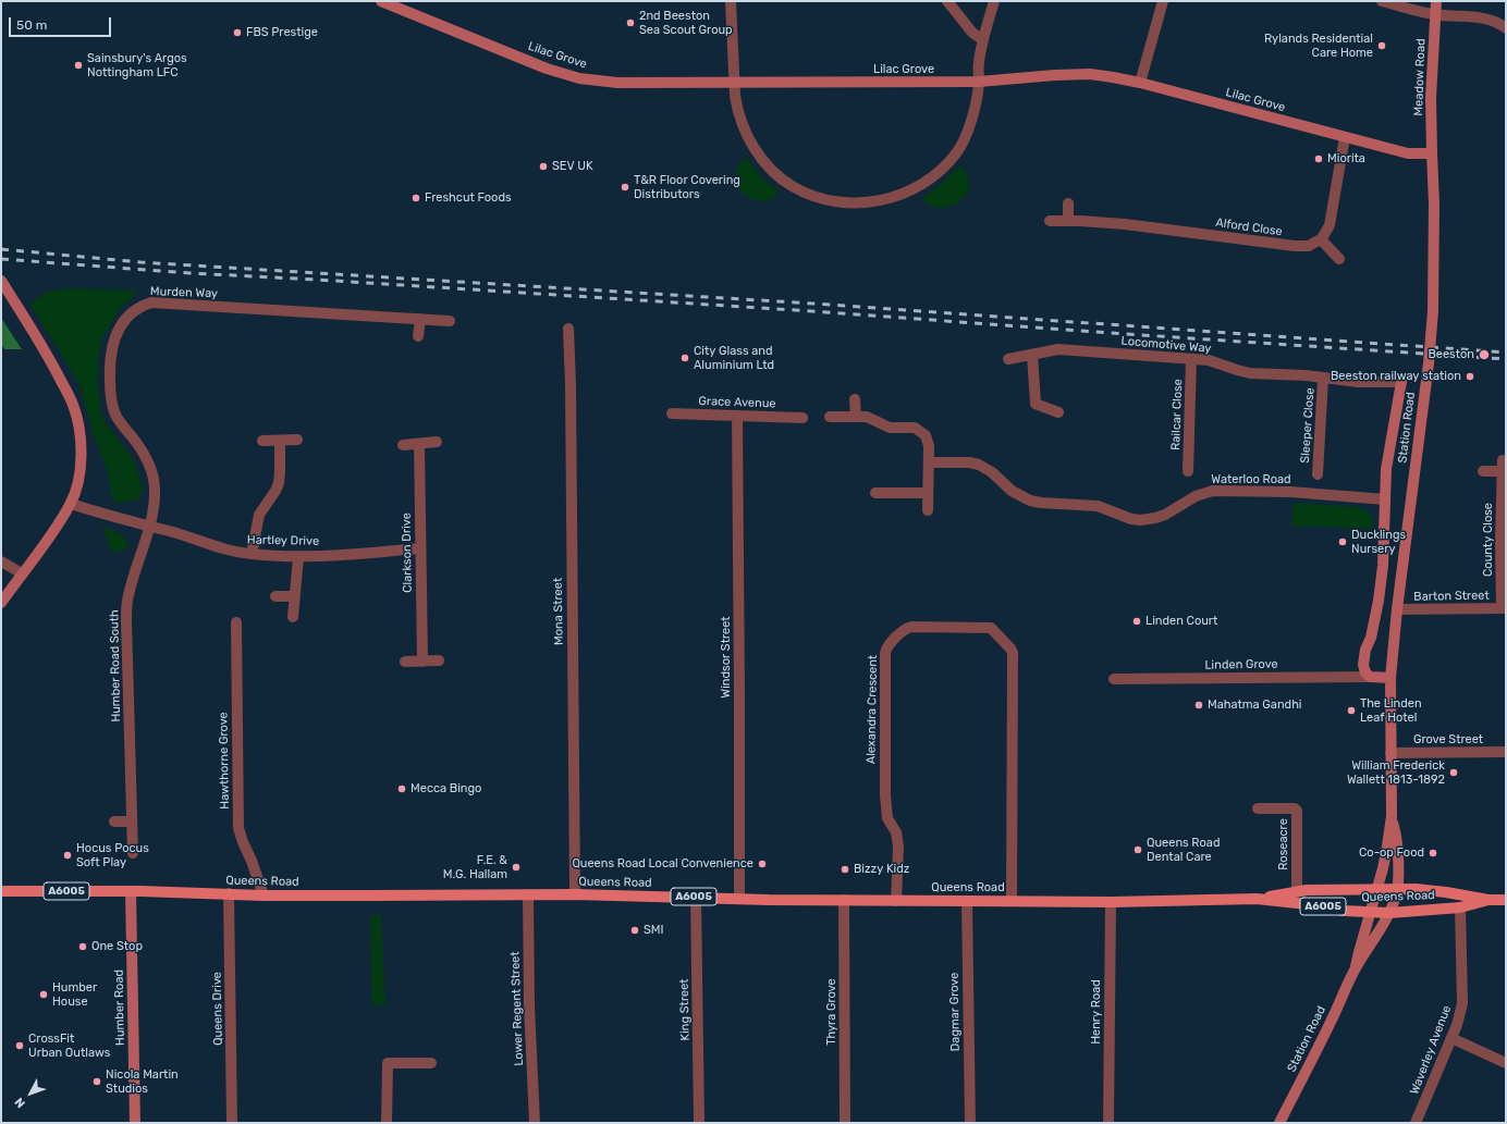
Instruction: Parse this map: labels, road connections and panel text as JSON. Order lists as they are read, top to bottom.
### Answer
{
  "streets": {
    "main road": ["Queens Road", "A6005"],
    "street": [
      "Lilac Grove",
      "Meadow Road",
      "Alford Close",
      "Murden Way",
      "Locomotive Way",
      "Grace Avenue",
      "Railcar Close",
      "Sleeper Close",
      "Station Road",
      "Waterloo Road",
      "County Close",
      "Hartley Drive",
      "Clarkson Drive",
      "Barton Street",
      "Mona Street",
      "Windsor Street",
      "Linden Grove",
      "Humber Road South",
      "Alexandra Crescent",
      "Grove Street",
      "Hawthorne Grove",
      "Roseacre",
      "Humber Road",
      "Queens Drive",
      "Lower Regent Street",
      "King Street",
      "Thyra Grove",
      "Dagmar Grove",
      "Henry Road",
      "Waverley Avenue"
    ]
  },
  "crossings": [
    ["Lilac Grove", "Meadow Road"],
    ["Lilac Grove", "Station Road"],
    ["Meadow Road", "Station Road"],
    ["Murden Way", "Hartley Drive"],
    ["Murden Way", "Humber Road South"],
    ["Locomotive Way", "Railcar Close"],
    ["Locomotive Way", "Sleeper Close"],
    ["Locomotive Way", "Station Road"],
    ["Grace Avenue", "Windsor Street"],
    ["Station Road", "Waterloo Road"],
    ["Station Road", "Barton Street"],
    ["Station Road", "Linden Grove"],
    ["Station Road", "Grove Street"],
    ["Station Road", "Queens Road"],
    ["County Close", "Barton Street"],
    ["Hartley Drive", "Clarkson Drive"],
    ["Hartley Drive", "Humber Road South"],
    ["Mona Street", "Queens Road"],
    ["Windsor Street", "Queens Road"],
    ["Alexandra Crescent", "Queens Road"],
    ["Hawthorne Grove", "Queens Road"],
    ["Roseacre", "Queens Road"],
    ["Queens Road", "A6005"],
    ["Queens Road", "Humber Road"],
    ["Queens Road", "Queens Drive"],
    ["Queens Road", "Lower Regent Street"],
    ["Queens Road", "King Street"],
    ["Queens Road", "Thyra Grove"],
    ["Queens Road", "Dagmar Grove"],
    ["Queens Road", "Henry Road"],
    ["Queens Road", "Waverley Avenue"],
    ["A6005", "Humber Road"]
  ],
  "places": [
    "2nd Beeston Sea Scout Group",
    "FBS Prestige",
    "Rylands Residential Care Home",
    "Sainsbury's Argos Nottingham LFC",
    "Miorita",
    "SEV UK",
    "T&R Floor Covering Distributors",
    "Freshcut Foods",
    "Beeston",
    "City Glass and Aluminium Ltd",
    "Beeston railway station",
    "Ducklings Nursery",
    "Linden Court",
    "Mahatma Gandhi",
    "The Linden Leaf Hotel",
    "William Frederick Wallett 1813-1892",
    "Mecca Bingo",
    "Queens Road Dental Care",
    "Co-op Food",
    "Hocus Pocus Soft Play",
    "Queens Road Local Convenience",
    "F.E. & M.G. Hallam",
    "Bizzy Kidz",
    "SMI",
    "One Stop",
    "Humber House",
    "CrossFit Urban Outlaws",
    "Nicola Martin Studios"
  ],
  "scale_bar": "50 m",
  "north": "bottom left"
}
